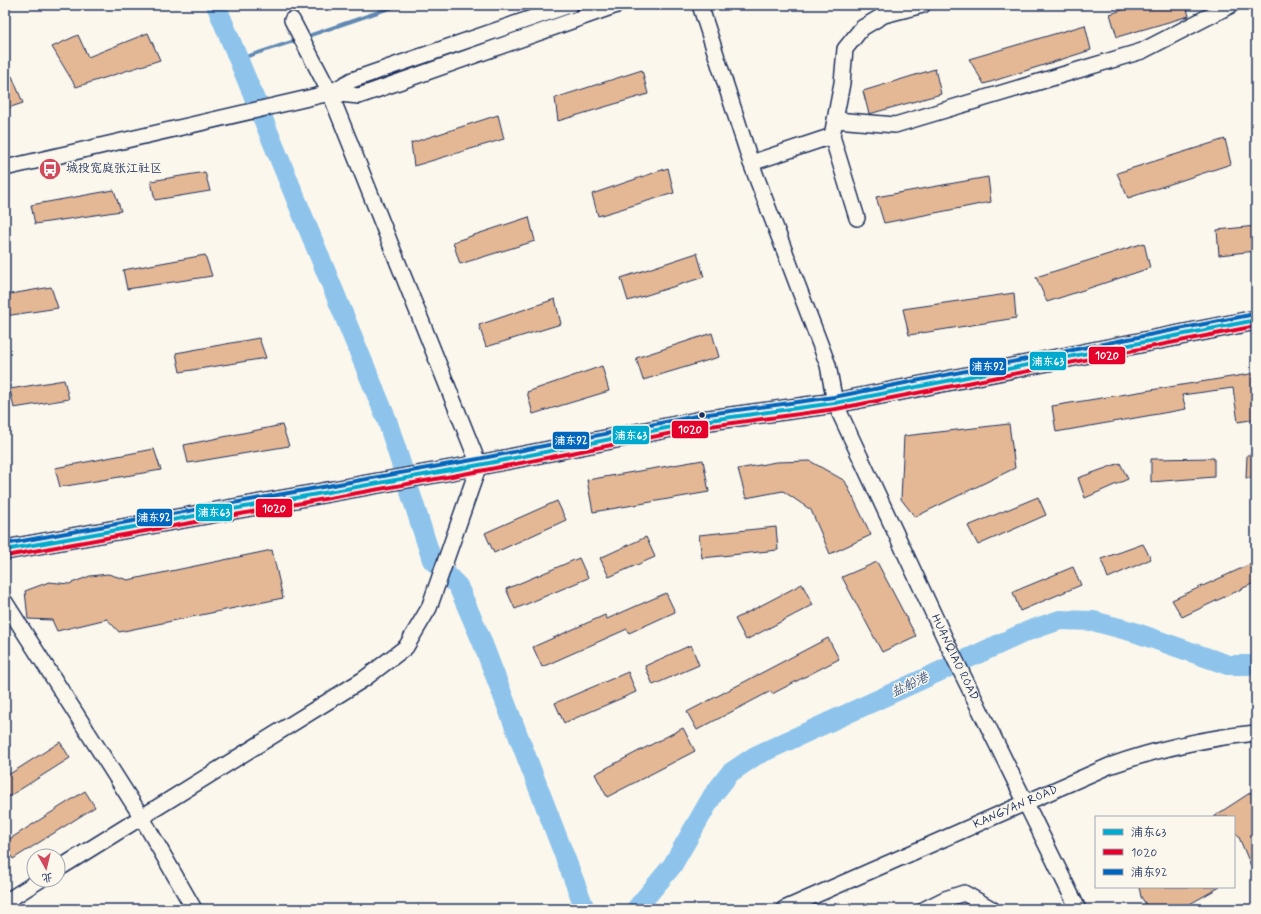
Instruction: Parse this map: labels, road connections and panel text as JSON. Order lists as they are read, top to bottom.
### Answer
{
  "streets": {
    "street": ["HUANQIAO ROAD", "KANGYAN ROAD"]
  },
  "crossings": [
    ["HUANQIAO ROAD", "KANGYAN ROAD"]
  ],
  "water": ["盐船港"],
  "places": {
    "bus stop": ["城投宽庭张江社区"]
  },
  "lines": ["transit line 浦东92", "transit line 浦东63", "transit line 1020"],
  "legend": ["浦东63", "1020", "浦东92"],
  "north": "bottom"
}
